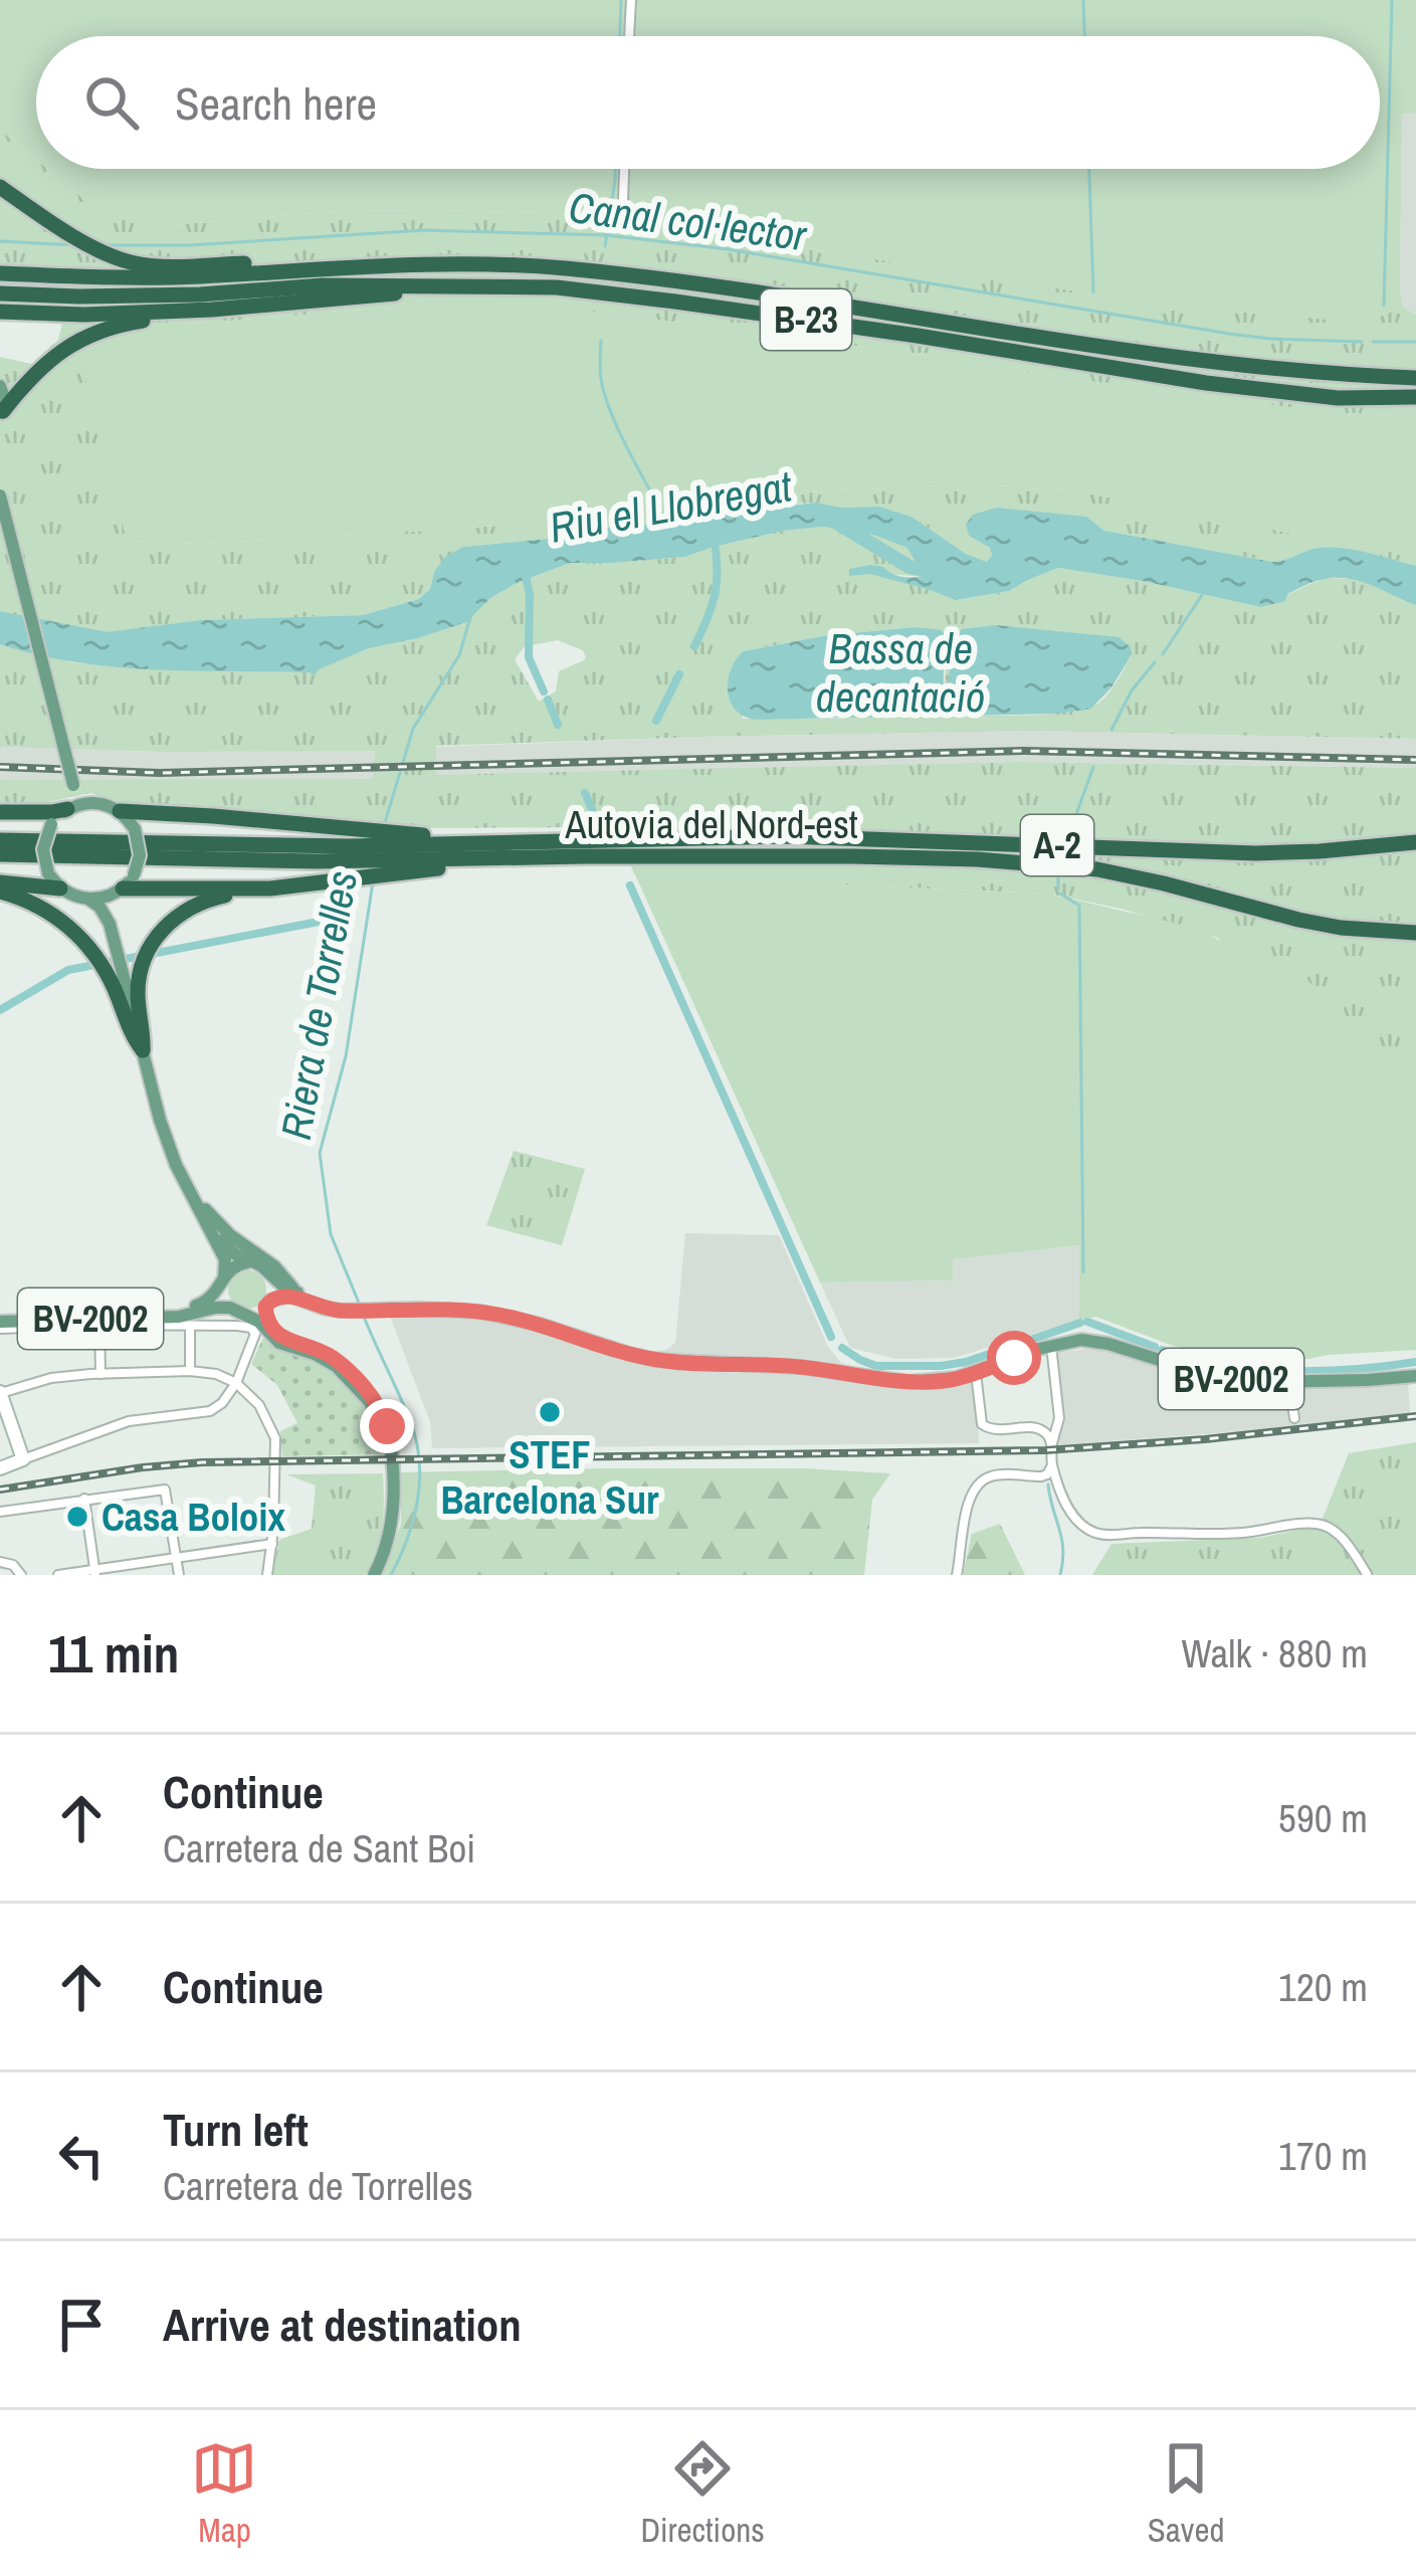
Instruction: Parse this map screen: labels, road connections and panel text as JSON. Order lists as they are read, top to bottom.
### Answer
{
  "streets": {
    "highway": ["B-23", "Autovia del Nord-est", "A-2"],
    "main road": ["BV-2002"]
  },
  "water": [
    "Canal col·lector",
    "Riu el Llobregat",
    "Bassa de decantació",
    "Riera de Torrelles"
  ],
  "places": ["STEF Barcelona Sur", "Casa Boloix"],
  "page": {
    "search": "Search here",
    "heading": ["11 min", "Walk · 880 m"],
    "list": [
      ["Continue", "Carretera de Sant Boi", "590 m"],
      ["Continue", "120 m"],
      ["Turn left", "Carretera de Torrelles", "170 m"],
      "Arrive at destination"
    ],
    "nav": ["Map", "Directions", "Saved"]
  }
}
